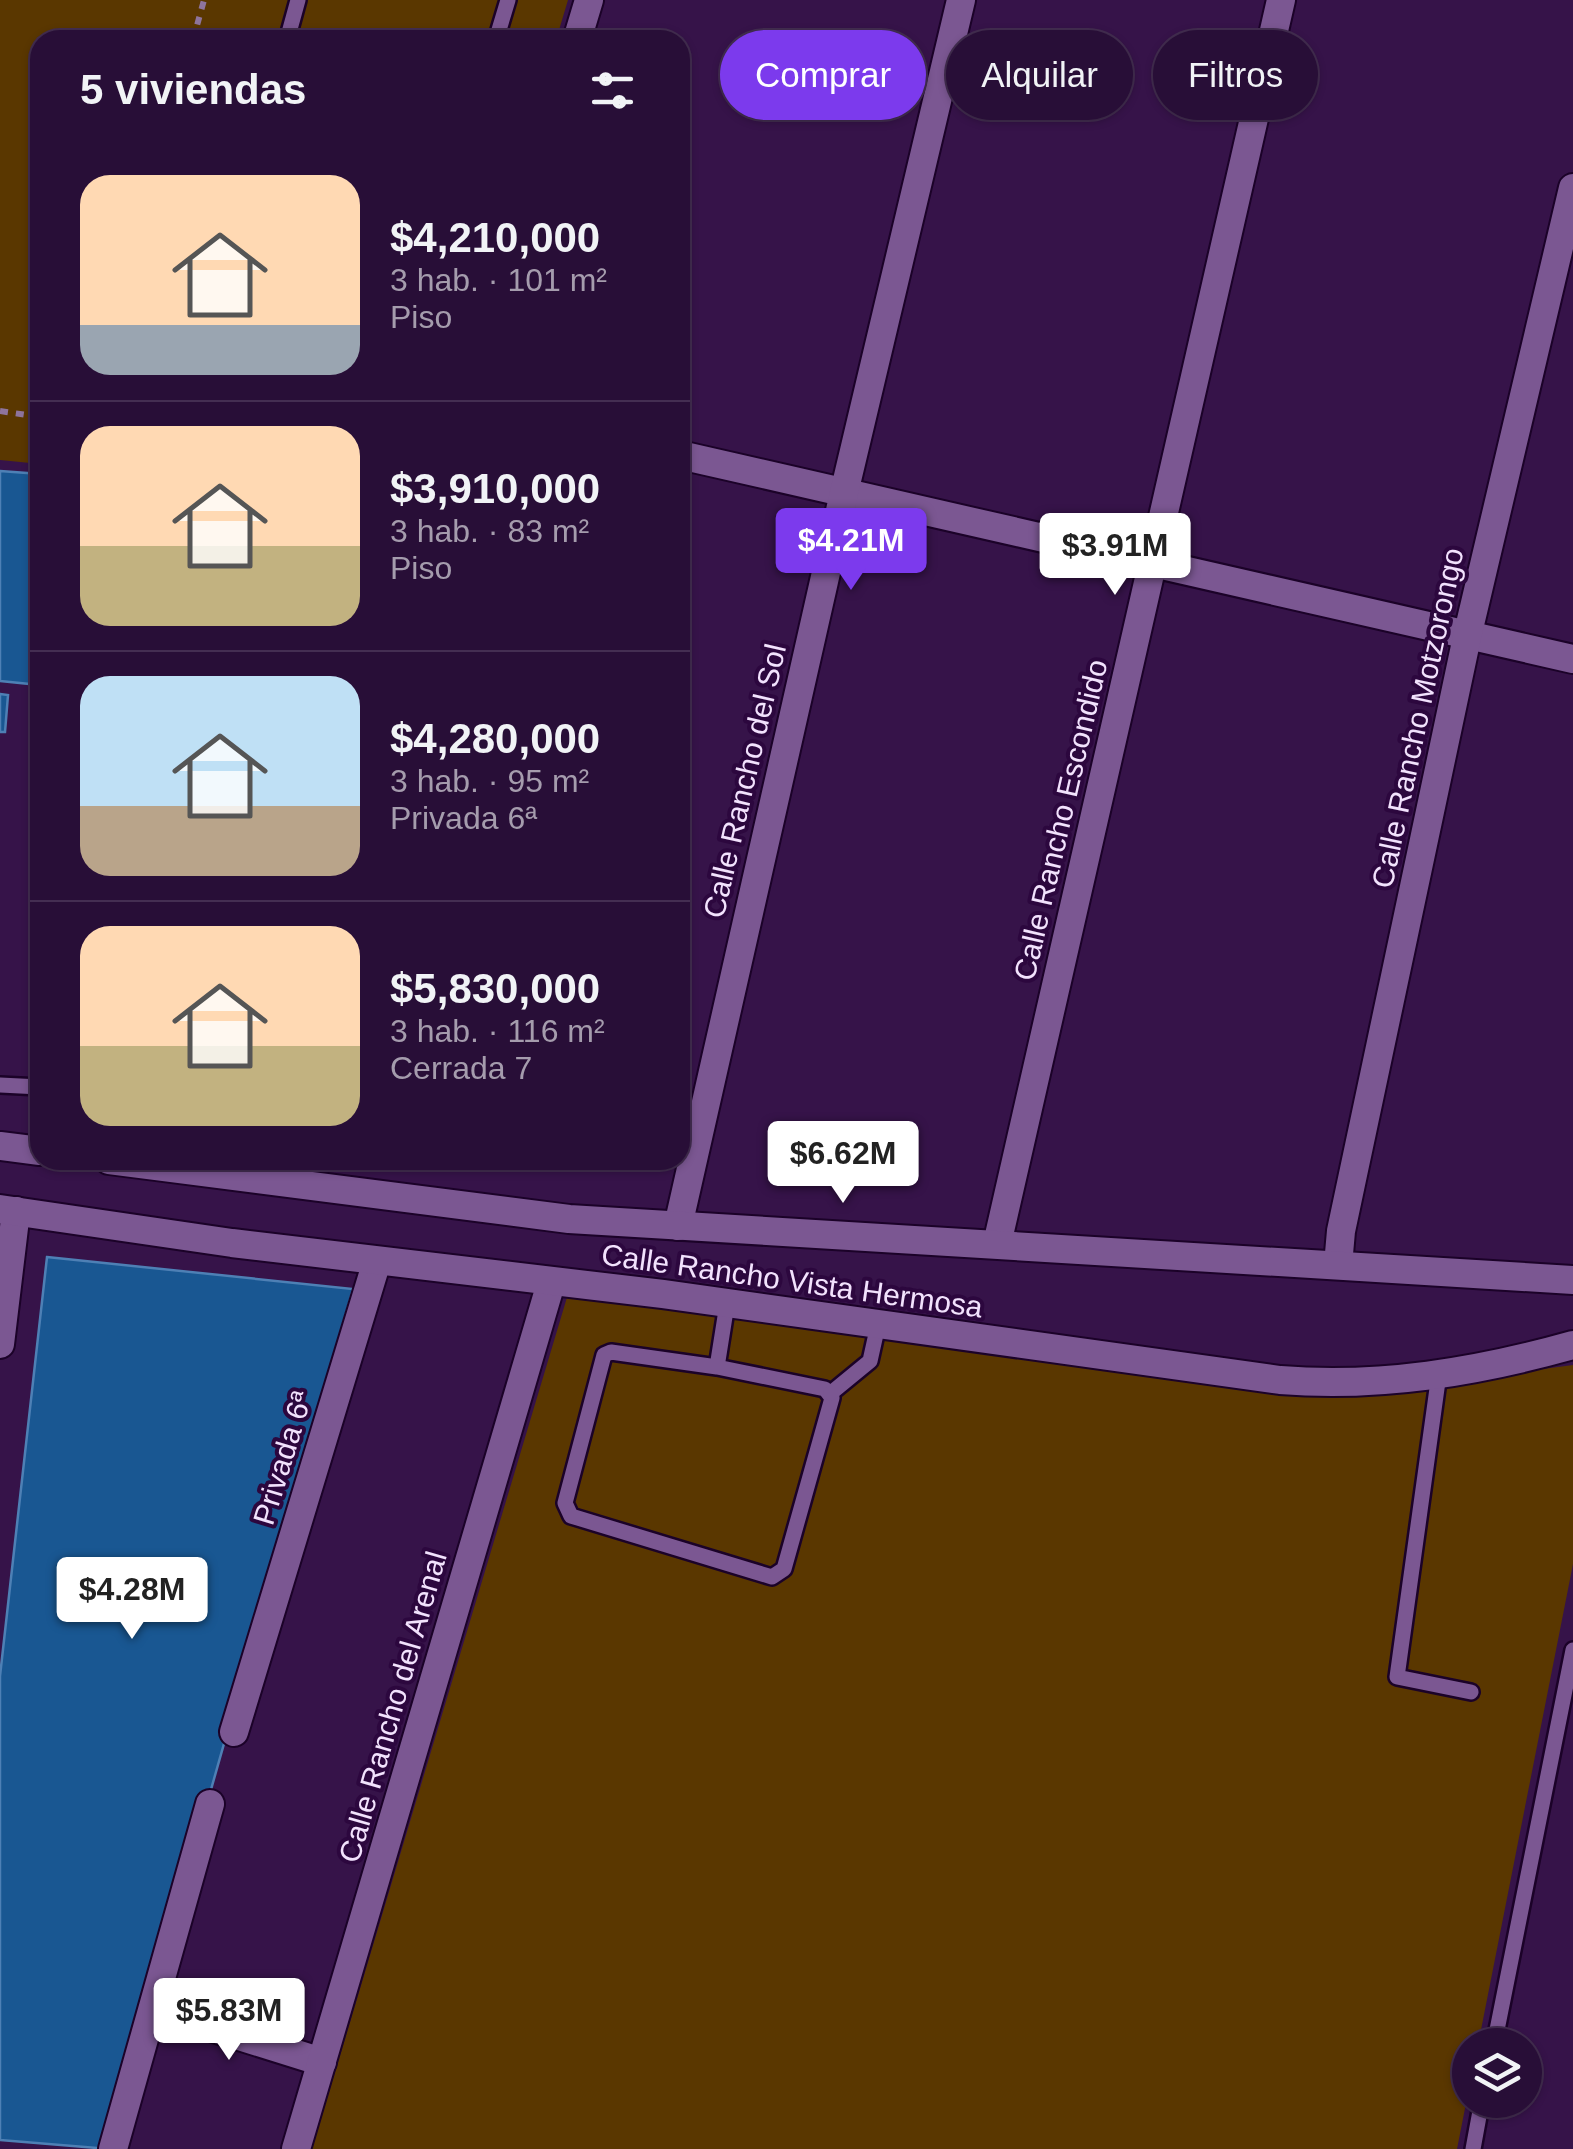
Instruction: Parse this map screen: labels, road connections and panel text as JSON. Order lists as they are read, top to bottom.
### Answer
{
  "streets": {
    "street": [
      "Calle Rancho Motzorongo",
      "Calle Rancho del Sol",
      "Calle Rancho Escondido",
      "Calle Rancho Vista Hermosa",
      "Privada 6ª",
      "Calle Rancho del Arenal"
    ]
  },
  "crossings": [
    ["Calle Rancho Motzorongo", "Calle Rancho Vista Hermosa"],
    ["Calle Rancho del Sol", "Calle Rancho Vista Hermosa"],
    ["Calle Rancho Escondido", "Calle Rancho Vista Hermosa"],
    ["Calle Rancho Vista Hermosa", "Privada 6ª"],
    ["Calle Rancho Vista Hermosa", "Calle Rancho del Arenal"]
  ],
  "page": {
    "chip": ["Comprar", "Alquilar", "Filtros"],
    "heading": "5 viviendas",
    "list": [
      {
        "name": "$4,210,000",
        "note": "3 hab. · 101 m² · Piso"
      },
      {
        "name": "$3,910,000",
        "note": "3 hab. · 83 m² · Piso"
      },
      {
        "name": "$4,280,000",
        "note": "3 hab. · 95 m² · Privada 6ª"
      },
      {
        "name": "$5,830,000",
        "note": "3 hab. · 116 m² · Cerrada 7"
      }
    ],
    "price": [
      "$4.21M",
      "$3.91M",
      "$6.62M",
      "$4.28M",
      "$5.83M"
    ]
  }
}
